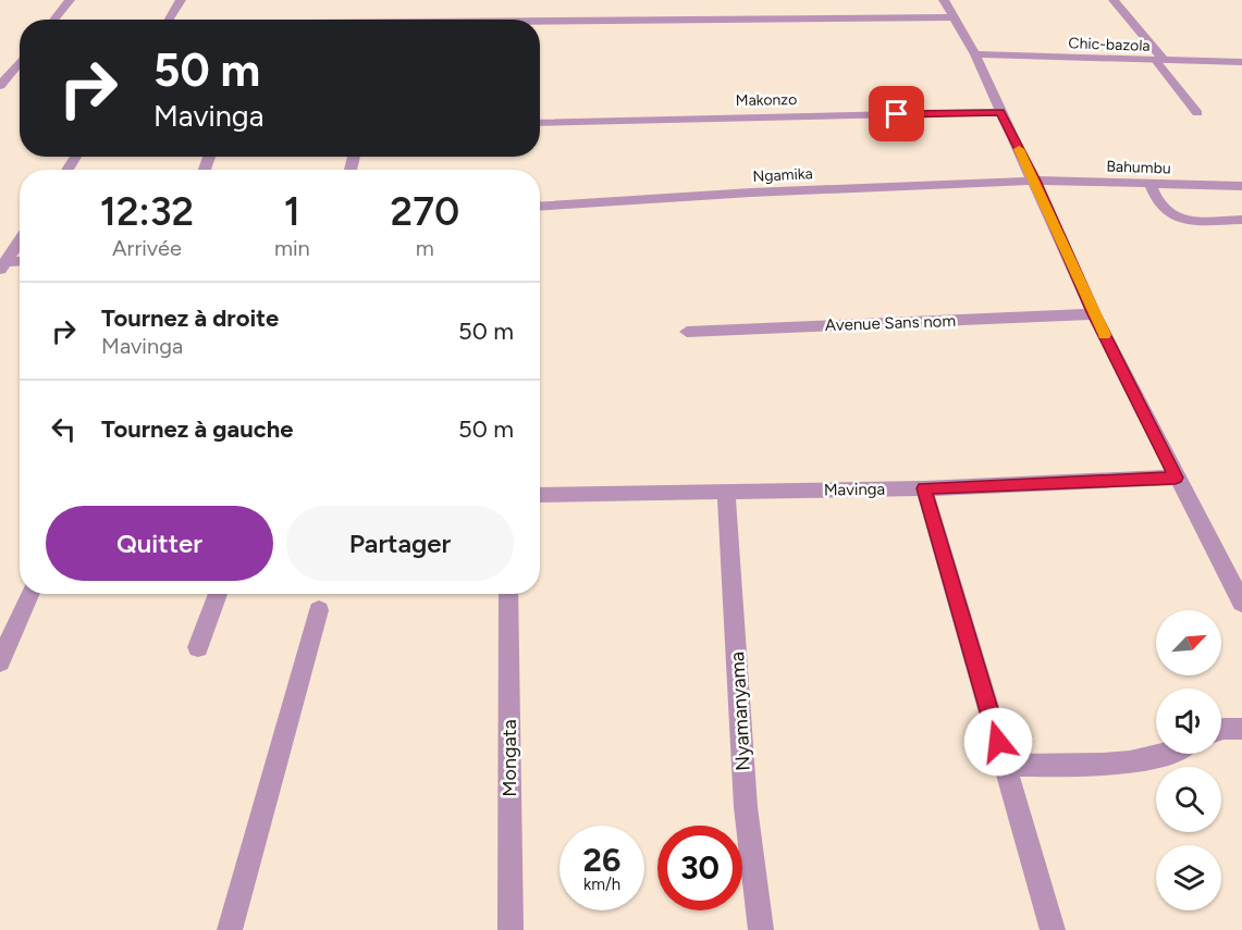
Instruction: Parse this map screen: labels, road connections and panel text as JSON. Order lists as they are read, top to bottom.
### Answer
{
  "streets": {
    "street": [
      "Chic-bazola",
      "Makonzo",
      "Bahumbu",
      "Ngamika",
      "Avenue Sans nom",
      "Mavinga",
      "Nyamanyama",
      "Mongata"
    ]
  },
  "crossings": [
    ["Bahumbu", "Ngamika"],
    ["Mavinga", "Nyamanyama"]
  ],
  "north": "top right",
  "page": {
    "turn": ["50 m", "Mavinga"],
    "eta": [
      "12:32",
      "Arrivée",
      "1",
      "min",
      "270",
      "m"
    ],
    "list": [
      {
        "name": "Tournez à droite",
        "note": "Mavinga",
        "value": "50 m"
      },
      {
        "name": "Tournez à gauche",
        "value": "50 m"
      }
    ],
    "buttons": ["Quitter", "Partager"],
    "speed": "26 km/h",
    "limit": "30"
  }
}
